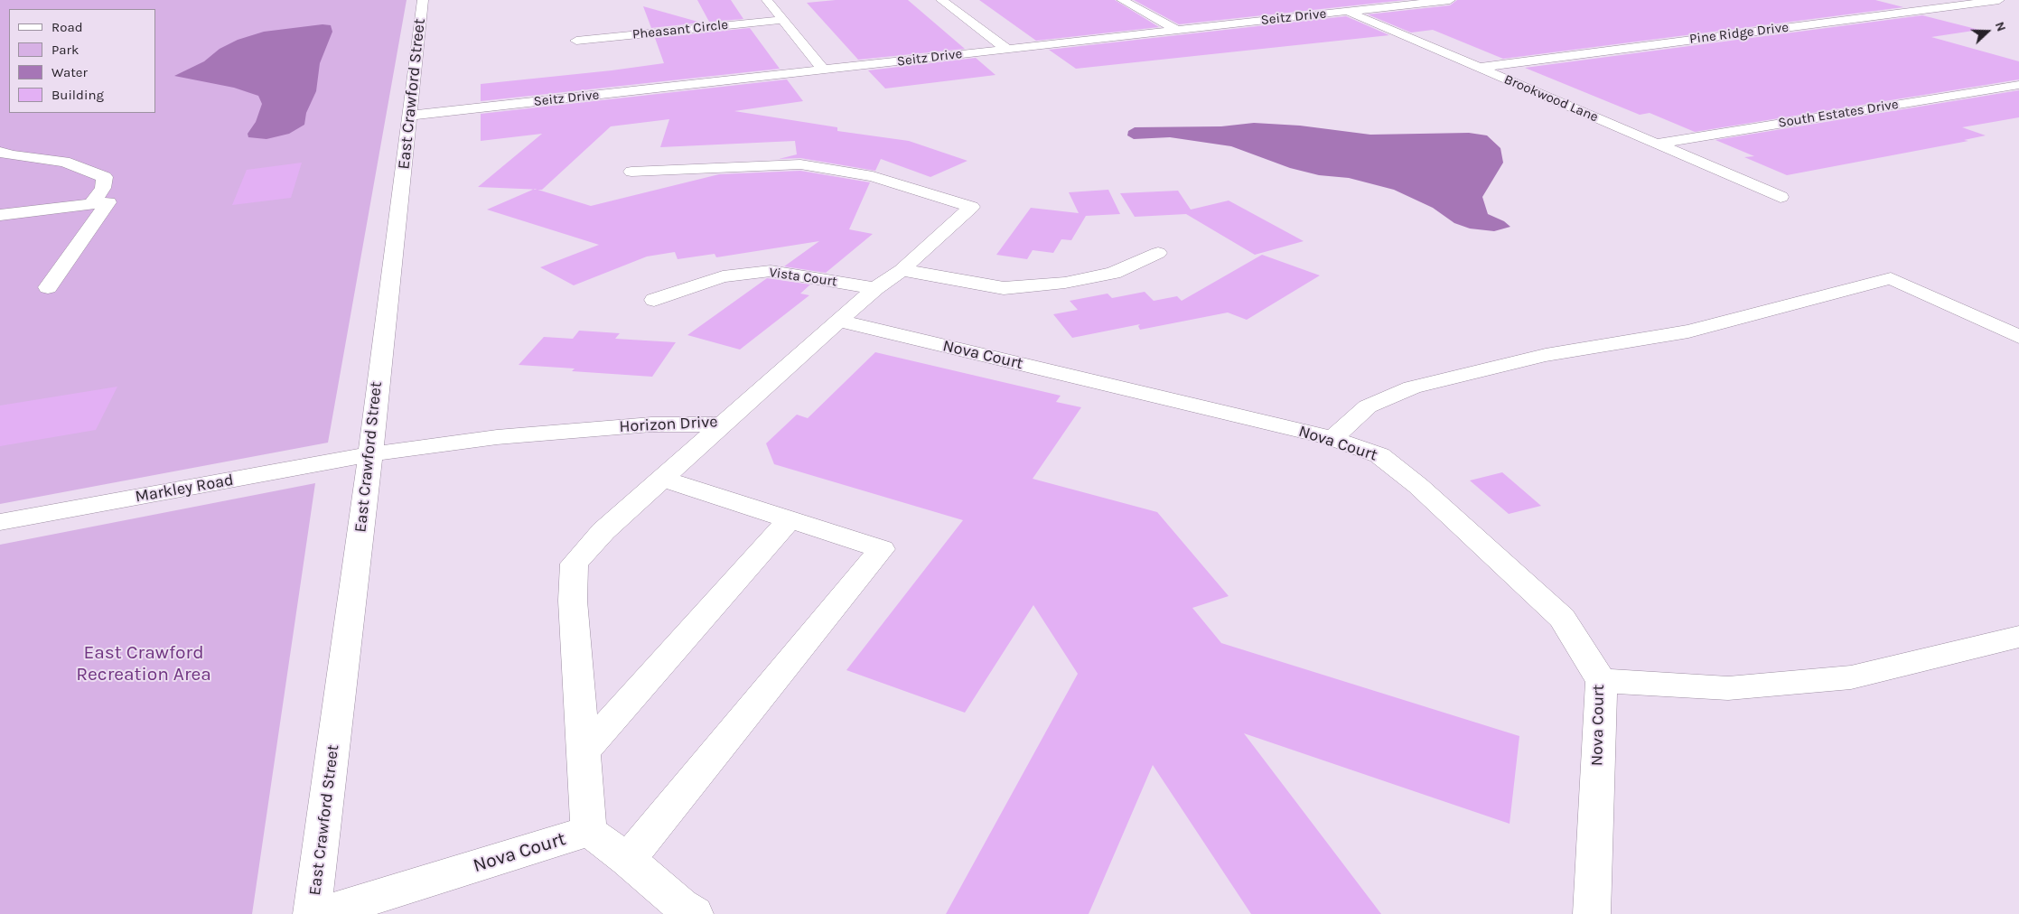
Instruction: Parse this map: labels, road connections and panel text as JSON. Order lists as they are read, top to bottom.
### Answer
{
  "streets": {
    "street": [
      "Seitz Drive",
      "Pheasant Circle",
      "Pine Ridge Drive",
      "East Crawford Street",
      "Brookwood Lane",
      "South Estates Drive",
      "Vista Court",
      "Nova Court",
      "Horizon Drive",
      "Markley Road"
    ]
  },
  "crossings": [
    ["Seitz Drive", "East Crawford Street"],
    ["Seitz Drive", "Brookwood Lane"],
    ["Pine Ridge Drive", "Brookwood Lane"],
    ["East Crawford Street", "Horizon Drive"],
    ["East Crawford Street", "Markley Road"],
    ["Brookwood Lane", "South Estates Drive"],
    ["Vista Court", "Horizon Drive"],
    ["Nova Court", "Horizon Drive"],
    ["Horizon Drive", "Markley Road"]
  ],
  "parks": ["East Crawford Recreation Area"],
  "legend": [
    "Road",
    "Park",
    "Water",
    "Building"
  ],
  "north": "right"
}
